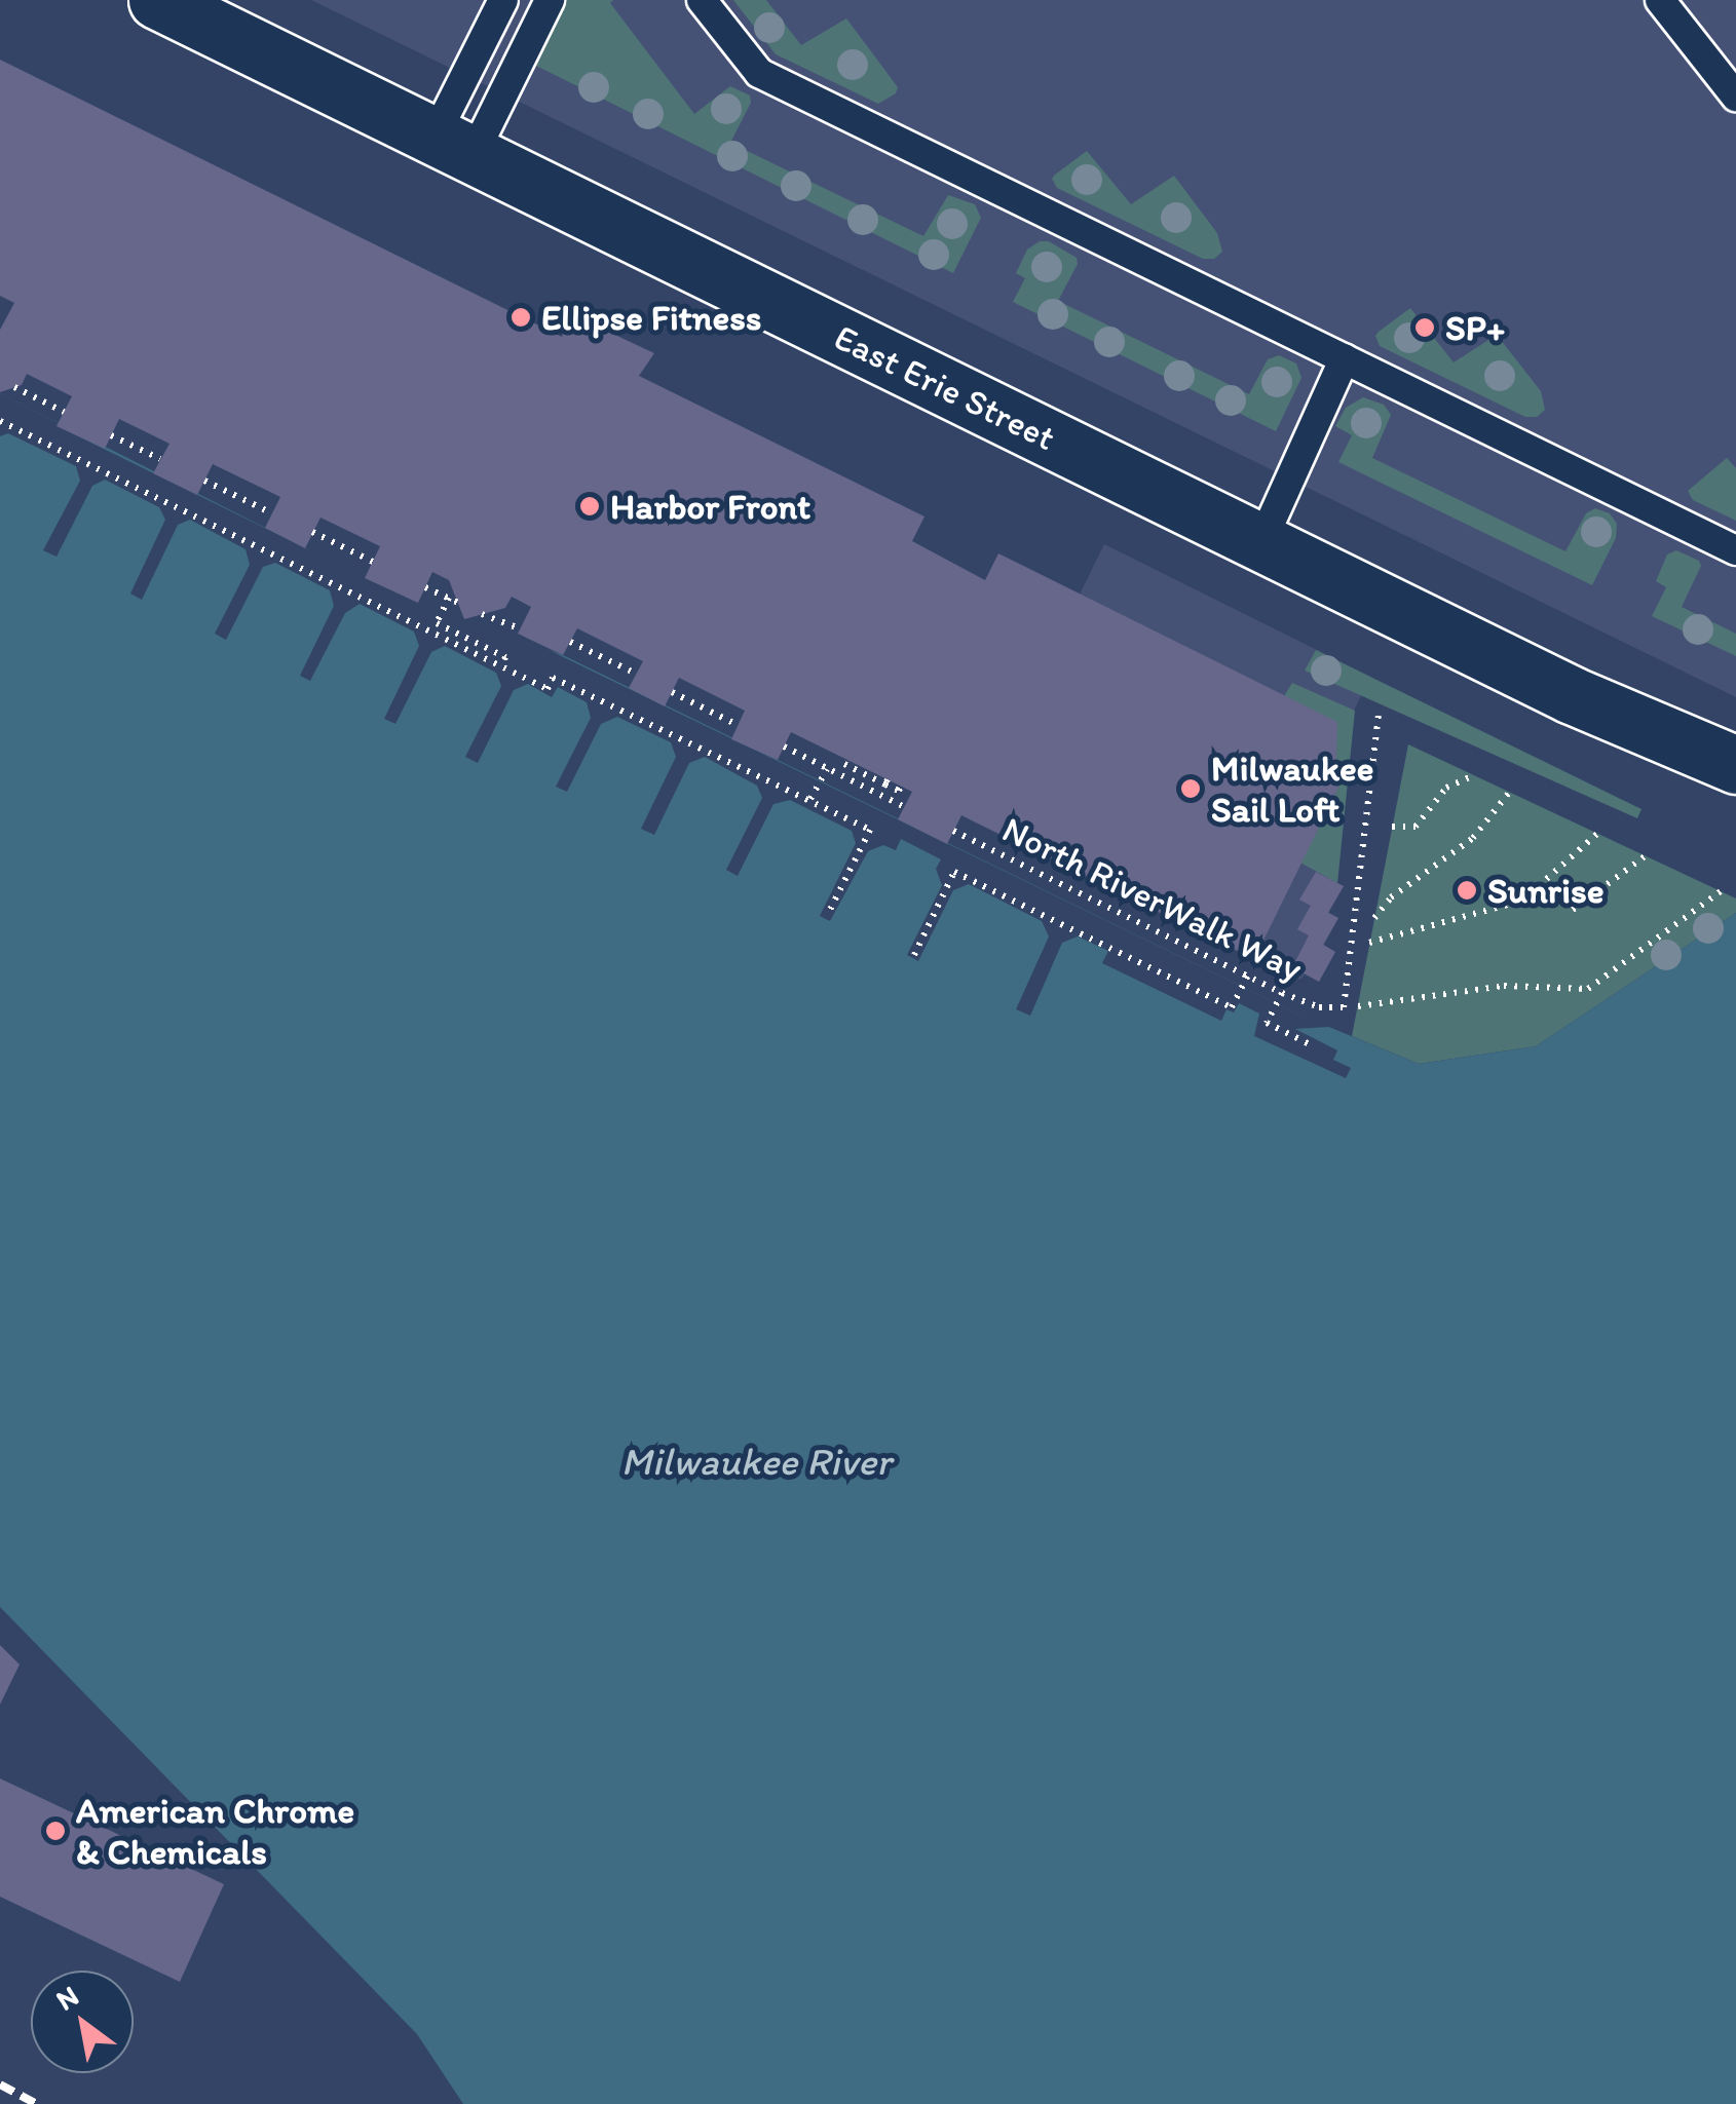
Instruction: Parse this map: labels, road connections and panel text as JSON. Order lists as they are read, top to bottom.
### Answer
{
  "streets": {
    "street": ["East Erie Street"],
    "path": ["North RiverWalk Way"]
  },
  "water": ["Milwaukee River"],
  "places": [
    "Ellipse Fitness",
    "SP+",
    "Harbor Front",
    "Milwaukee Sail Loft",
    "Sunrise",
    "American Chrome & Chemicals"
  ],
  "north": "top left"
}
